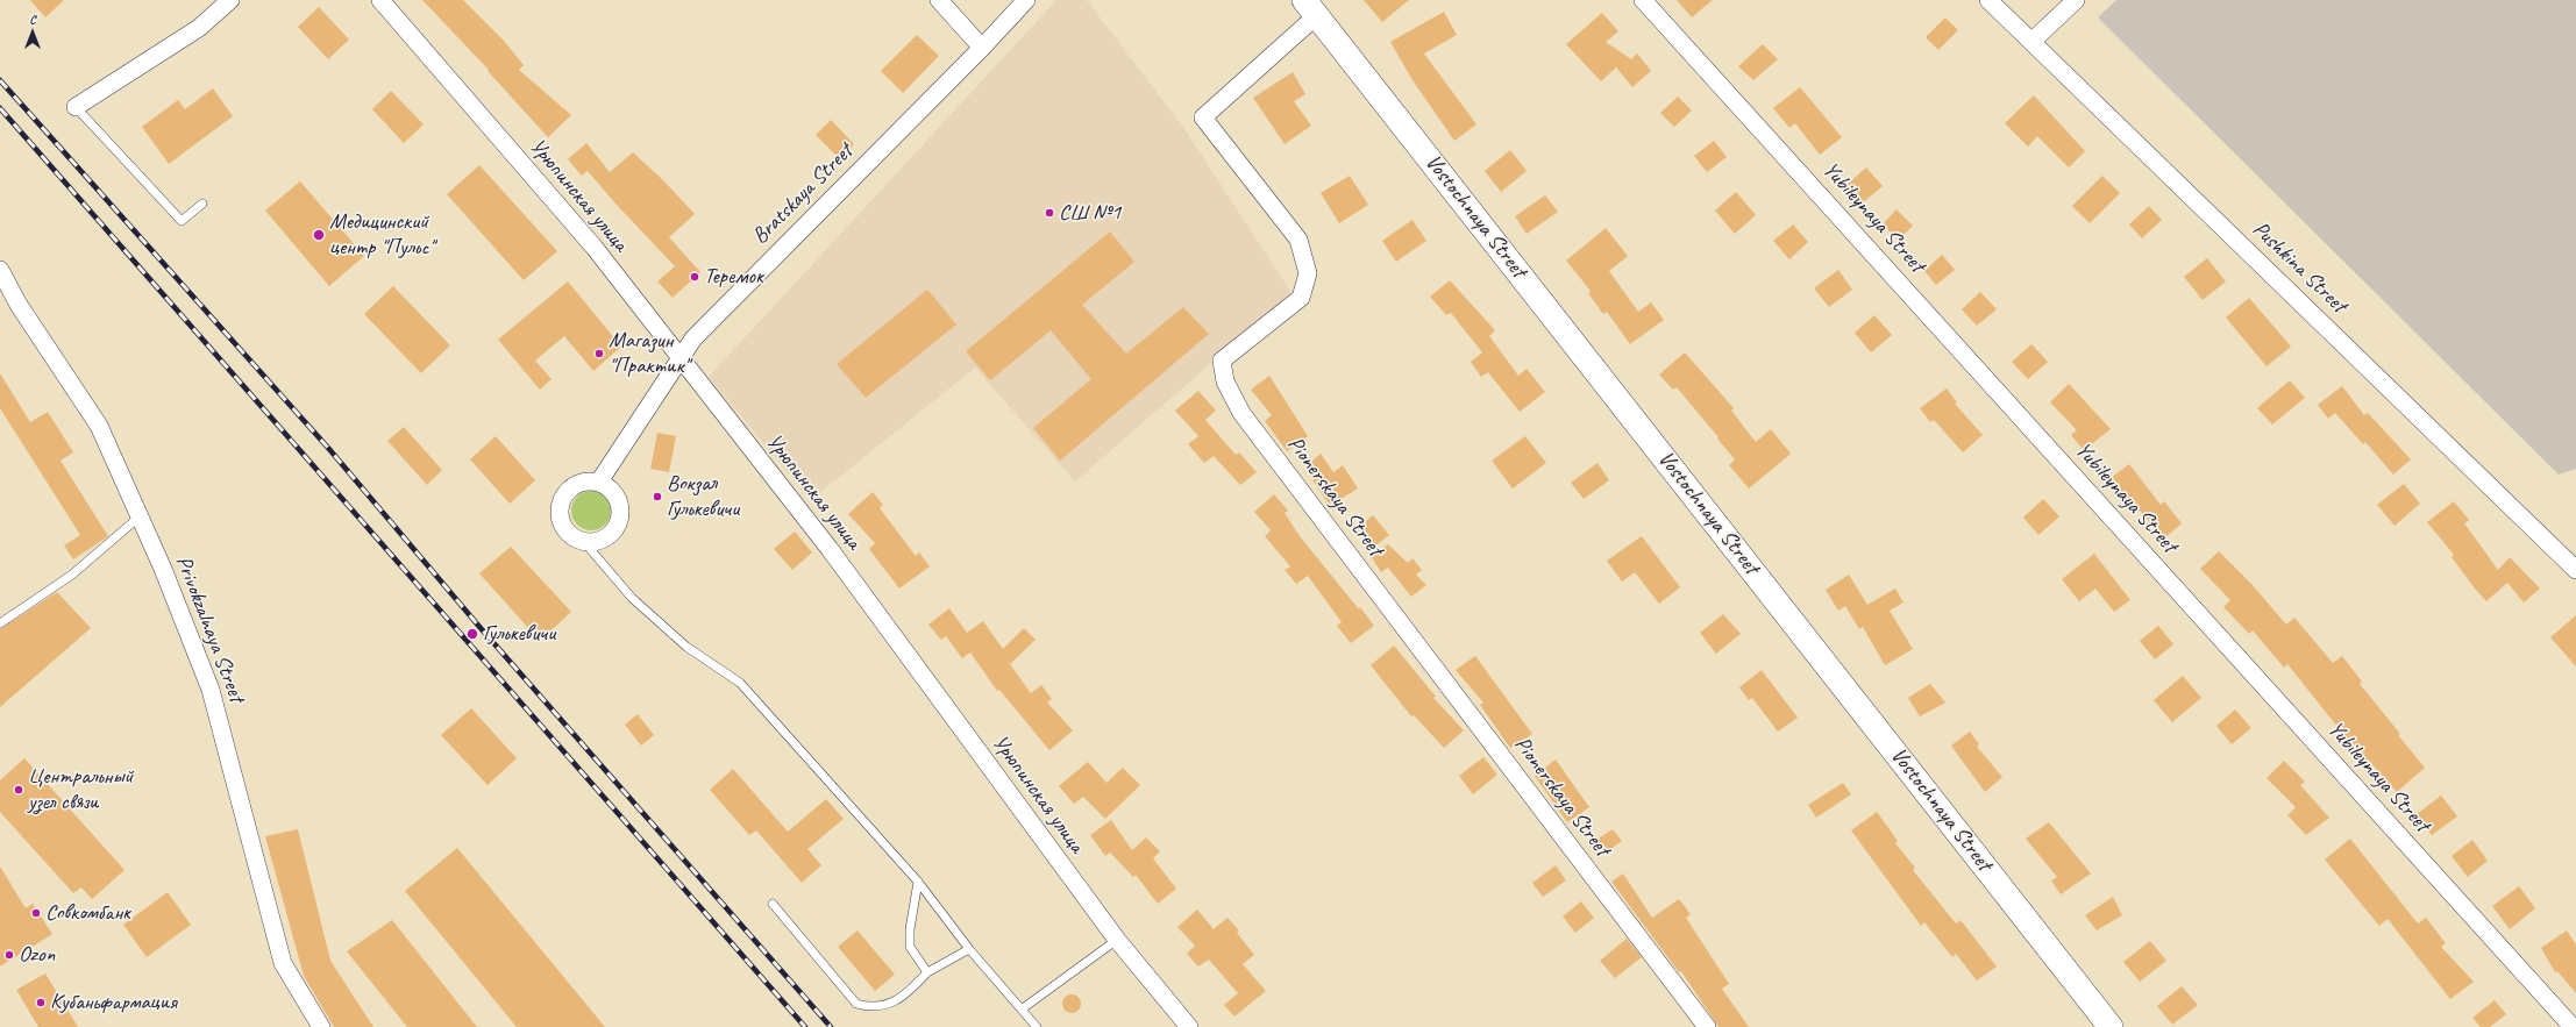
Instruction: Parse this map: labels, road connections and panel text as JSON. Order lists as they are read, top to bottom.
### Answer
{
  "streets": {
    "street": [
      "Bratskaya Street",
      "Урюпинская улица",
      "Vostochnaya Street",
      "Yubileynaya Street",
      "Pushkina Street",
      "Pionerskaya Street",
      "Privokzalnaya Street"
    ]
  },
  "crossings": [
    ["Bratskaya Street", "Урюпинская улица"],
    ["Vostochnaya Street", "Pionerskaya Street"]
  ],
  "places": [
    "СШ №1",
    "Медицинский центр \"Пульс\"",
    "Теремок",
    "Магазин \"Практик\"",
    "Вокзал Гулькевичи",
    "Гулькевичи",
    "Центральный узел связи",
    "Совкомбанк",
    "Ozon",
    "Кубаньфармация"
  ],
  "north": "top"
}
